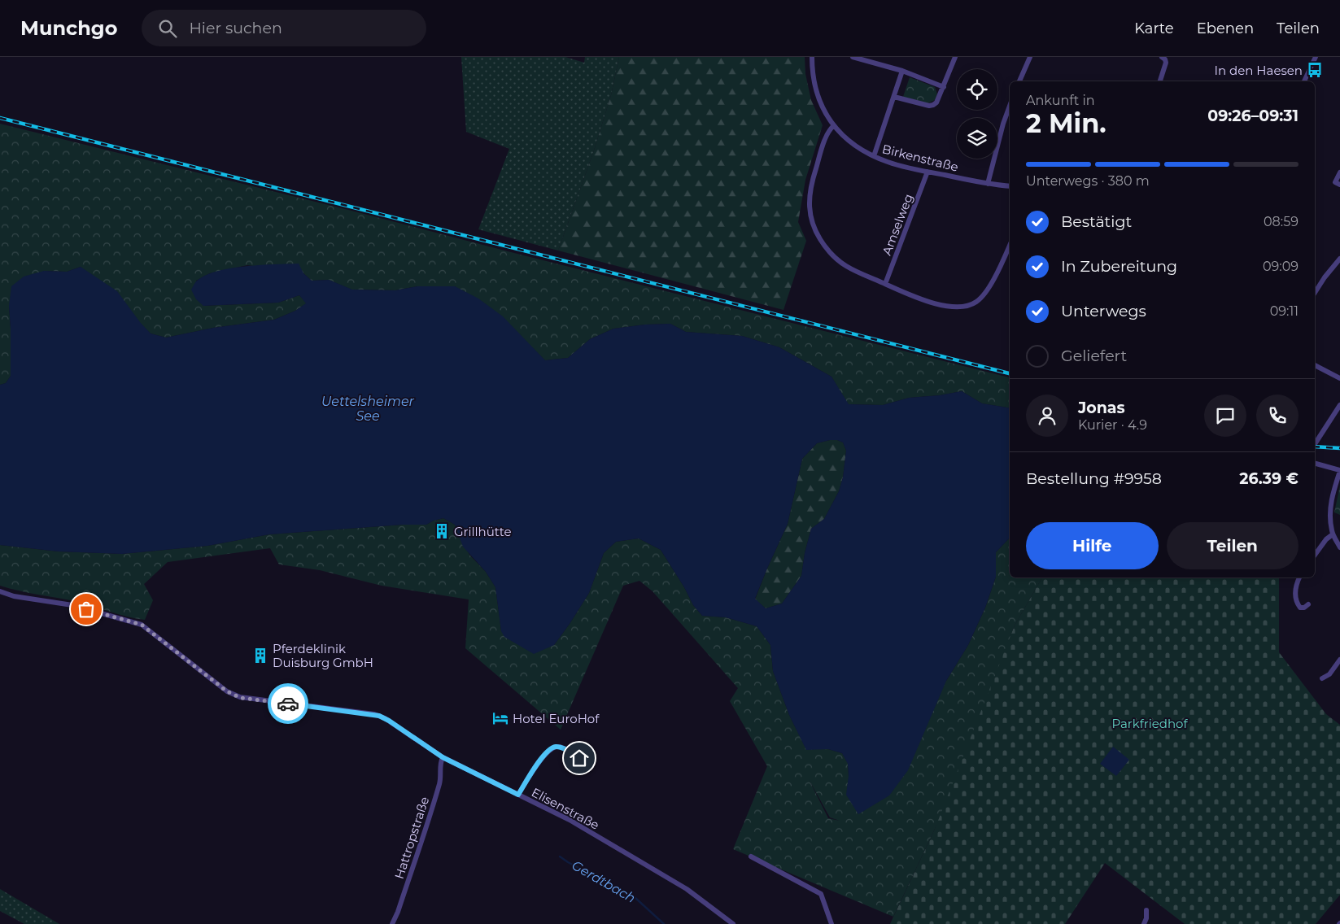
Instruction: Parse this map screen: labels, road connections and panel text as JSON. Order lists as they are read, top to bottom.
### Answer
{
  "streets": {
    "street": [
      "Birkenstraße",
      "Amselweg",
      "Elisenstraße",
      "Hattropstraße"
    ]
  },
  "crossings": [
    ["Birkenstraße", "Amselweg"],
    ["Elisenstraße", "Hattropstraße"]
  ],
  "water": ["Uettelsheimer See", "Gerdtbach"],
  "parks": ["Parkfriedhof"],
  "places": {
    "bus stop": ["In den Haesen"],
    "building": ["Grillhütte", "Pferdeklinik Duisburg GmbH"],
    "hotel": ["Hotel EuroHof"]
  },
  "page": {
    "header": "Munchgo",
    "search": "Hier suchen",
    "nav": ["Karte", "Ebenen", "Teilen"],
    "heading": ["2 Min.", "Ankunft in", "09:26–09:31"],
    "panel": [
      "Jonas",
      "Kurier · 4.9",
      "Bestellung #9958",
      "26.39 €"
    ],
    "bar": "Unterwegs · 380 m",
    "list": [
      ["Bestätigt", "08:59"],
      ["In Zubereitung", "09:09"],
      ["Unterwegs", "09:11"],
      "Geliefert"
    ],
    "buttons": ["Hilfe", "Teilen"]
  }
}
